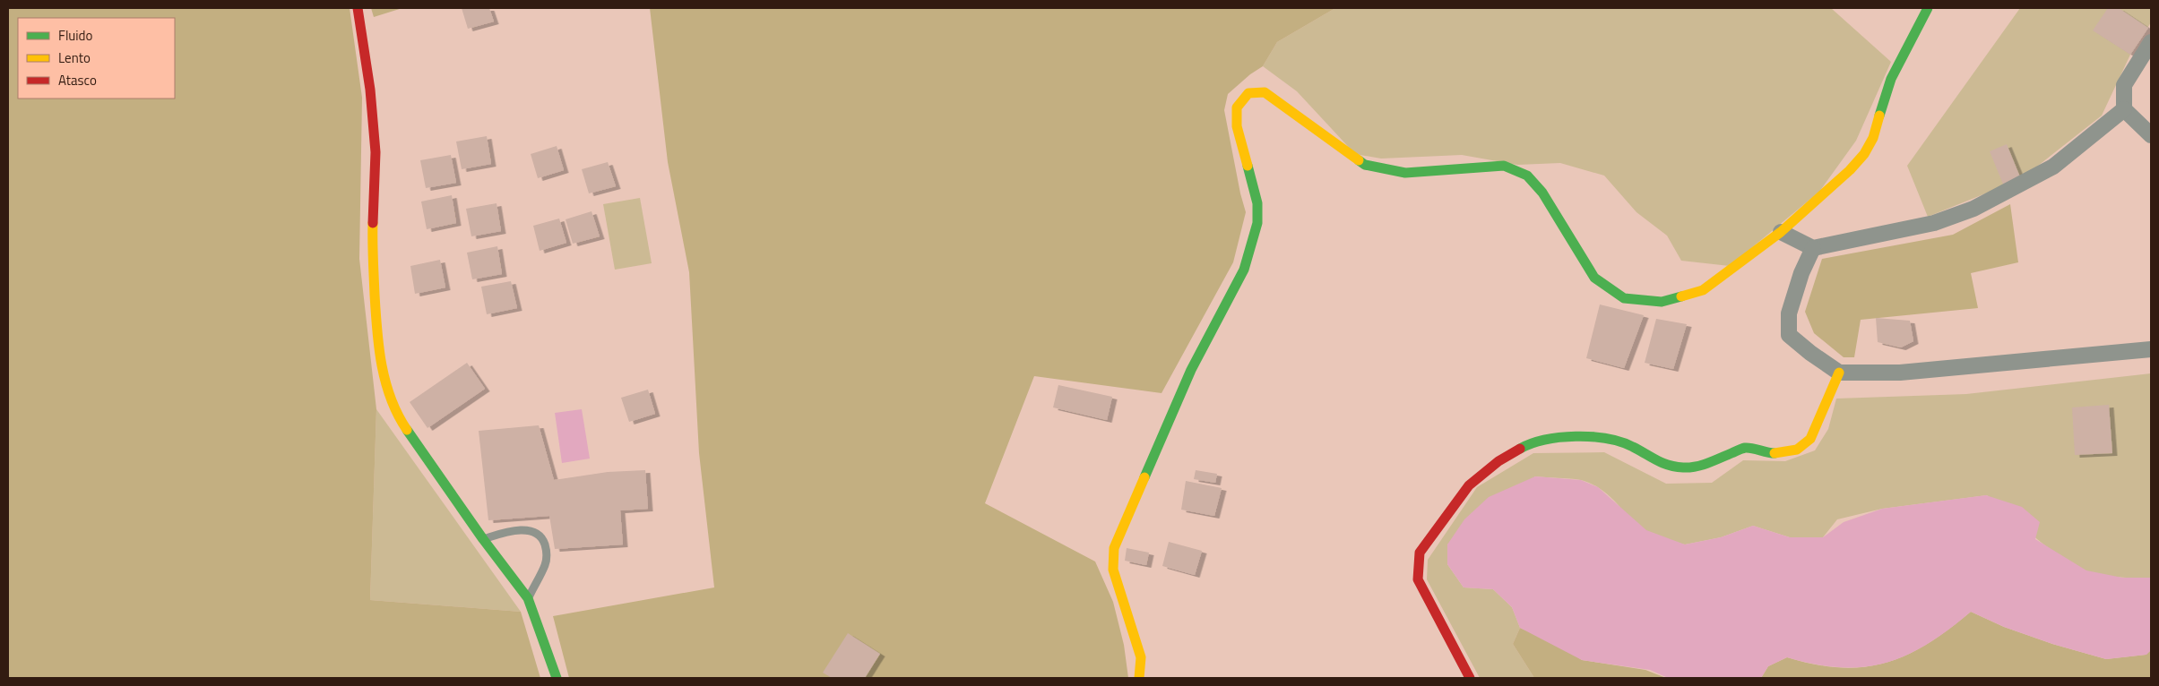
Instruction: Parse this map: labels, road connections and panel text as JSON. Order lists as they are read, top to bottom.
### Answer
{
  "legend": ["Fluido", "Lento", "Atasco"]
}
